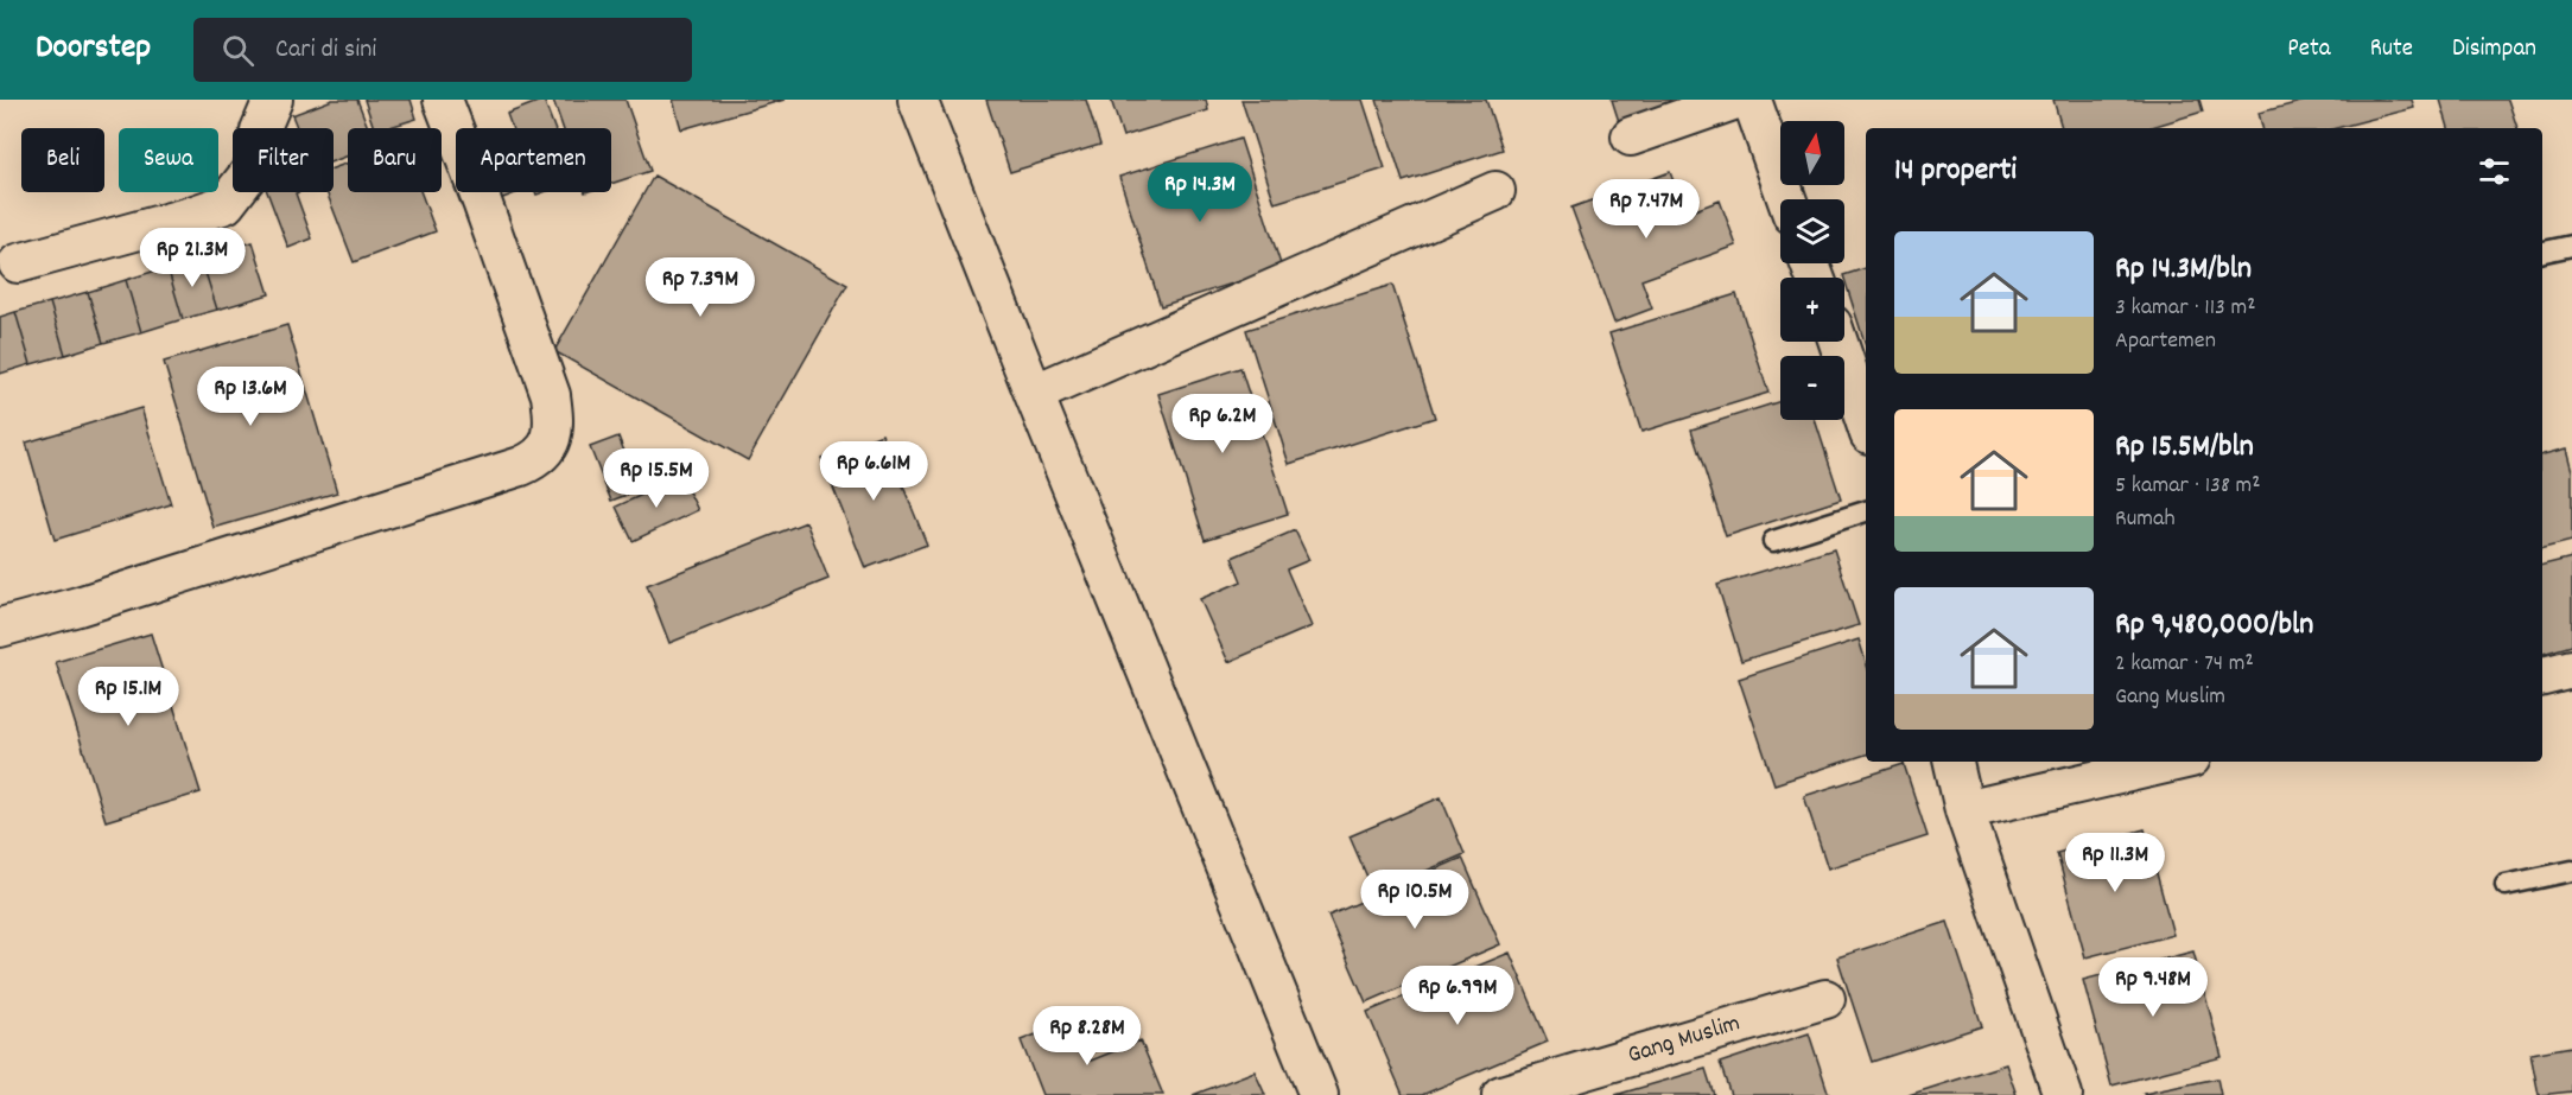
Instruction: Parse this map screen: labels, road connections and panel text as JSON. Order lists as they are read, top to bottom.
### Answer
{
  "streets": {
    "street": ["Gang Muslim"]
  },
  "north": "top",
  "page": {
    "header": "Doorstep",
    "search": "Cari di sini",
    "nav": ["Peta", "Rute", "Disimpan"],
    "map_buttons": ["+", "−"],
    "chip": [
      "Beli",
      "Sewa",
      "Filter",
      "Baru",
      "Apartemen"
    ],
    "heading": "14 properti",
    "price": [
      "Rp 14.3M",
      "Rp 7.47M",
      "Rp 21.3M",
      "Rp 7.39M",
      "Rp 13.6M",
      "Rp 6.2M",
      "Rp 6.61M",
      "Rp 15.5M",
      "Rp 15.1M",
      "Rp 11.3M",
      "Rp 10.5M",
      "Rp 9.48M",
      "Rp 6.99M",
      "Rp 8.28M"
    ],
    "list": [
      {
        "name": "Rp 14.3M/bln",
        "note": "3 kamar · 113 m² · Apartemen"
      },
      {
        "name": "Rp 15.5M/bln",
        "note": "5 kamar · 138 m² · Rumah"
      },
      {
        "name": "Rp 9,480,000/bln",
        "note": "2 kamar · 74 m² · Gang Muslim"
      }
    ]
  }
}
